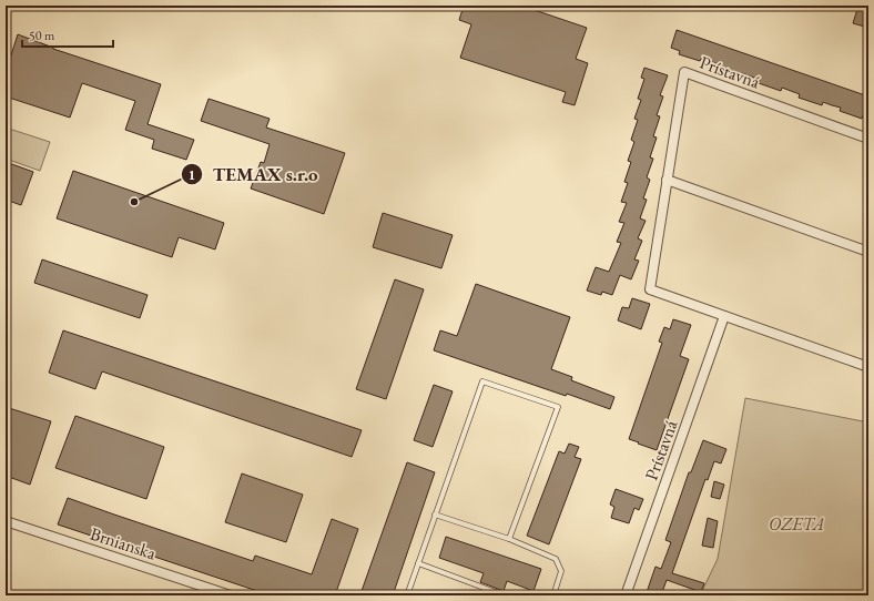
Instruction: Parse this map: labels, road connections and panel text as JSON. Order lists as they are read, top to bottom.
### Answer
{
  "streets": {
    "street": ["Prístavná", "Brnianska"]
  },
  "parks": ["OZETA"],
  "places": ["TEMAX s.r.o"],
  "scale_bar": "50 m"
}
